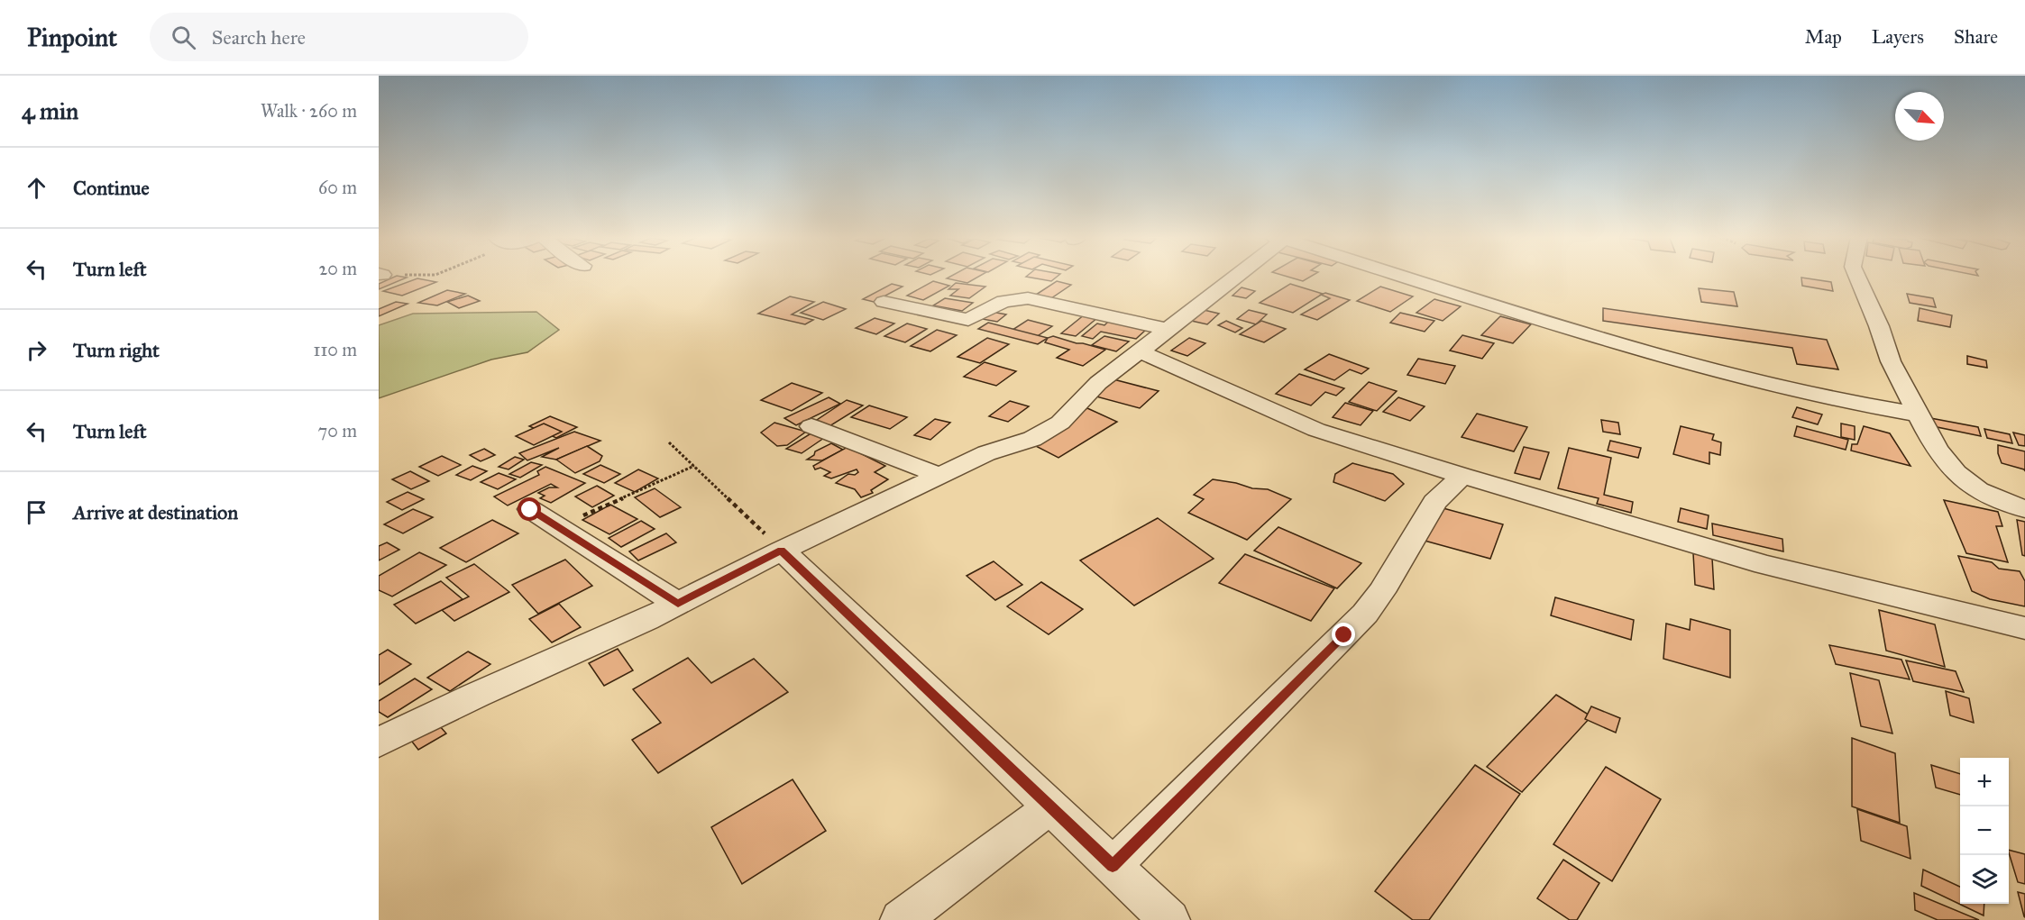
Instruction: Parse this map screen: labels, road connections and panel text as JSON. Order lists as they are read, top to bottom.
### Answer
{
  "north": "bottom right",
  "page": {
    "header": "Pinpoint",
    "search": "Search here",
    "nav": ["Map", "Layers", "Share"],
    "heading": ["4 min", "Walk · 260 m"],
    "list": [
      ["Continue", "60 m"],
      ["Turn left", "20 m"],
      ["Turn right", "110 m"],
      ["Turn left", "70 m"],
      "Arrive at destination"
    ],
    "map_buttons": ["+", "−"]
  }
}
